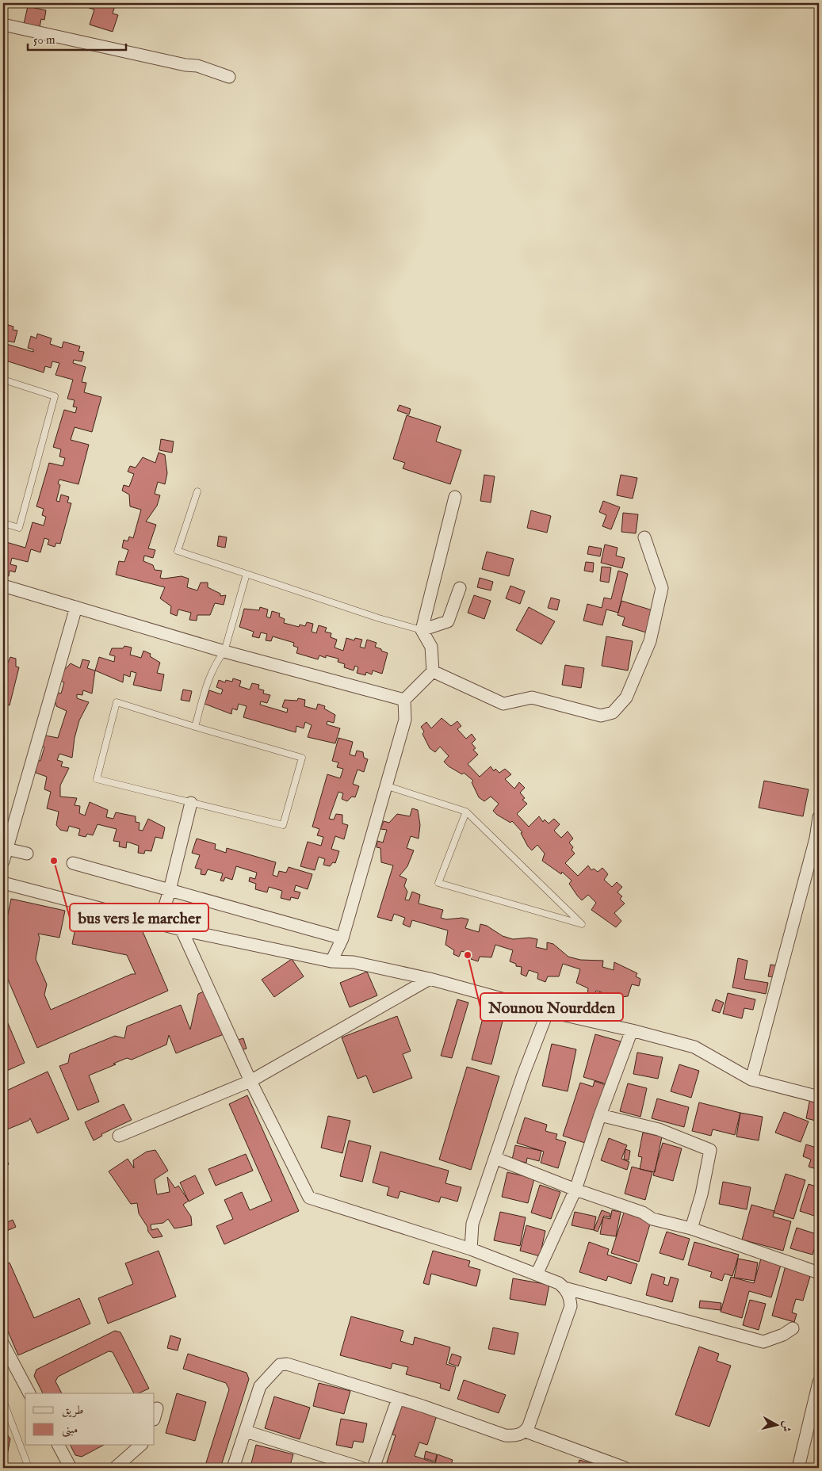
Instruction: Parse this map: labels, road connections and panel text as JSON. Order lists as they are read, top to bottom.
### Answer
{
  "places": ["bus vers le marcher", "Nounou Nourdden"],
  "legend": ["طريق", "مبنى"],
  "scale_bar": "50 m",
  "north": "right"
}
